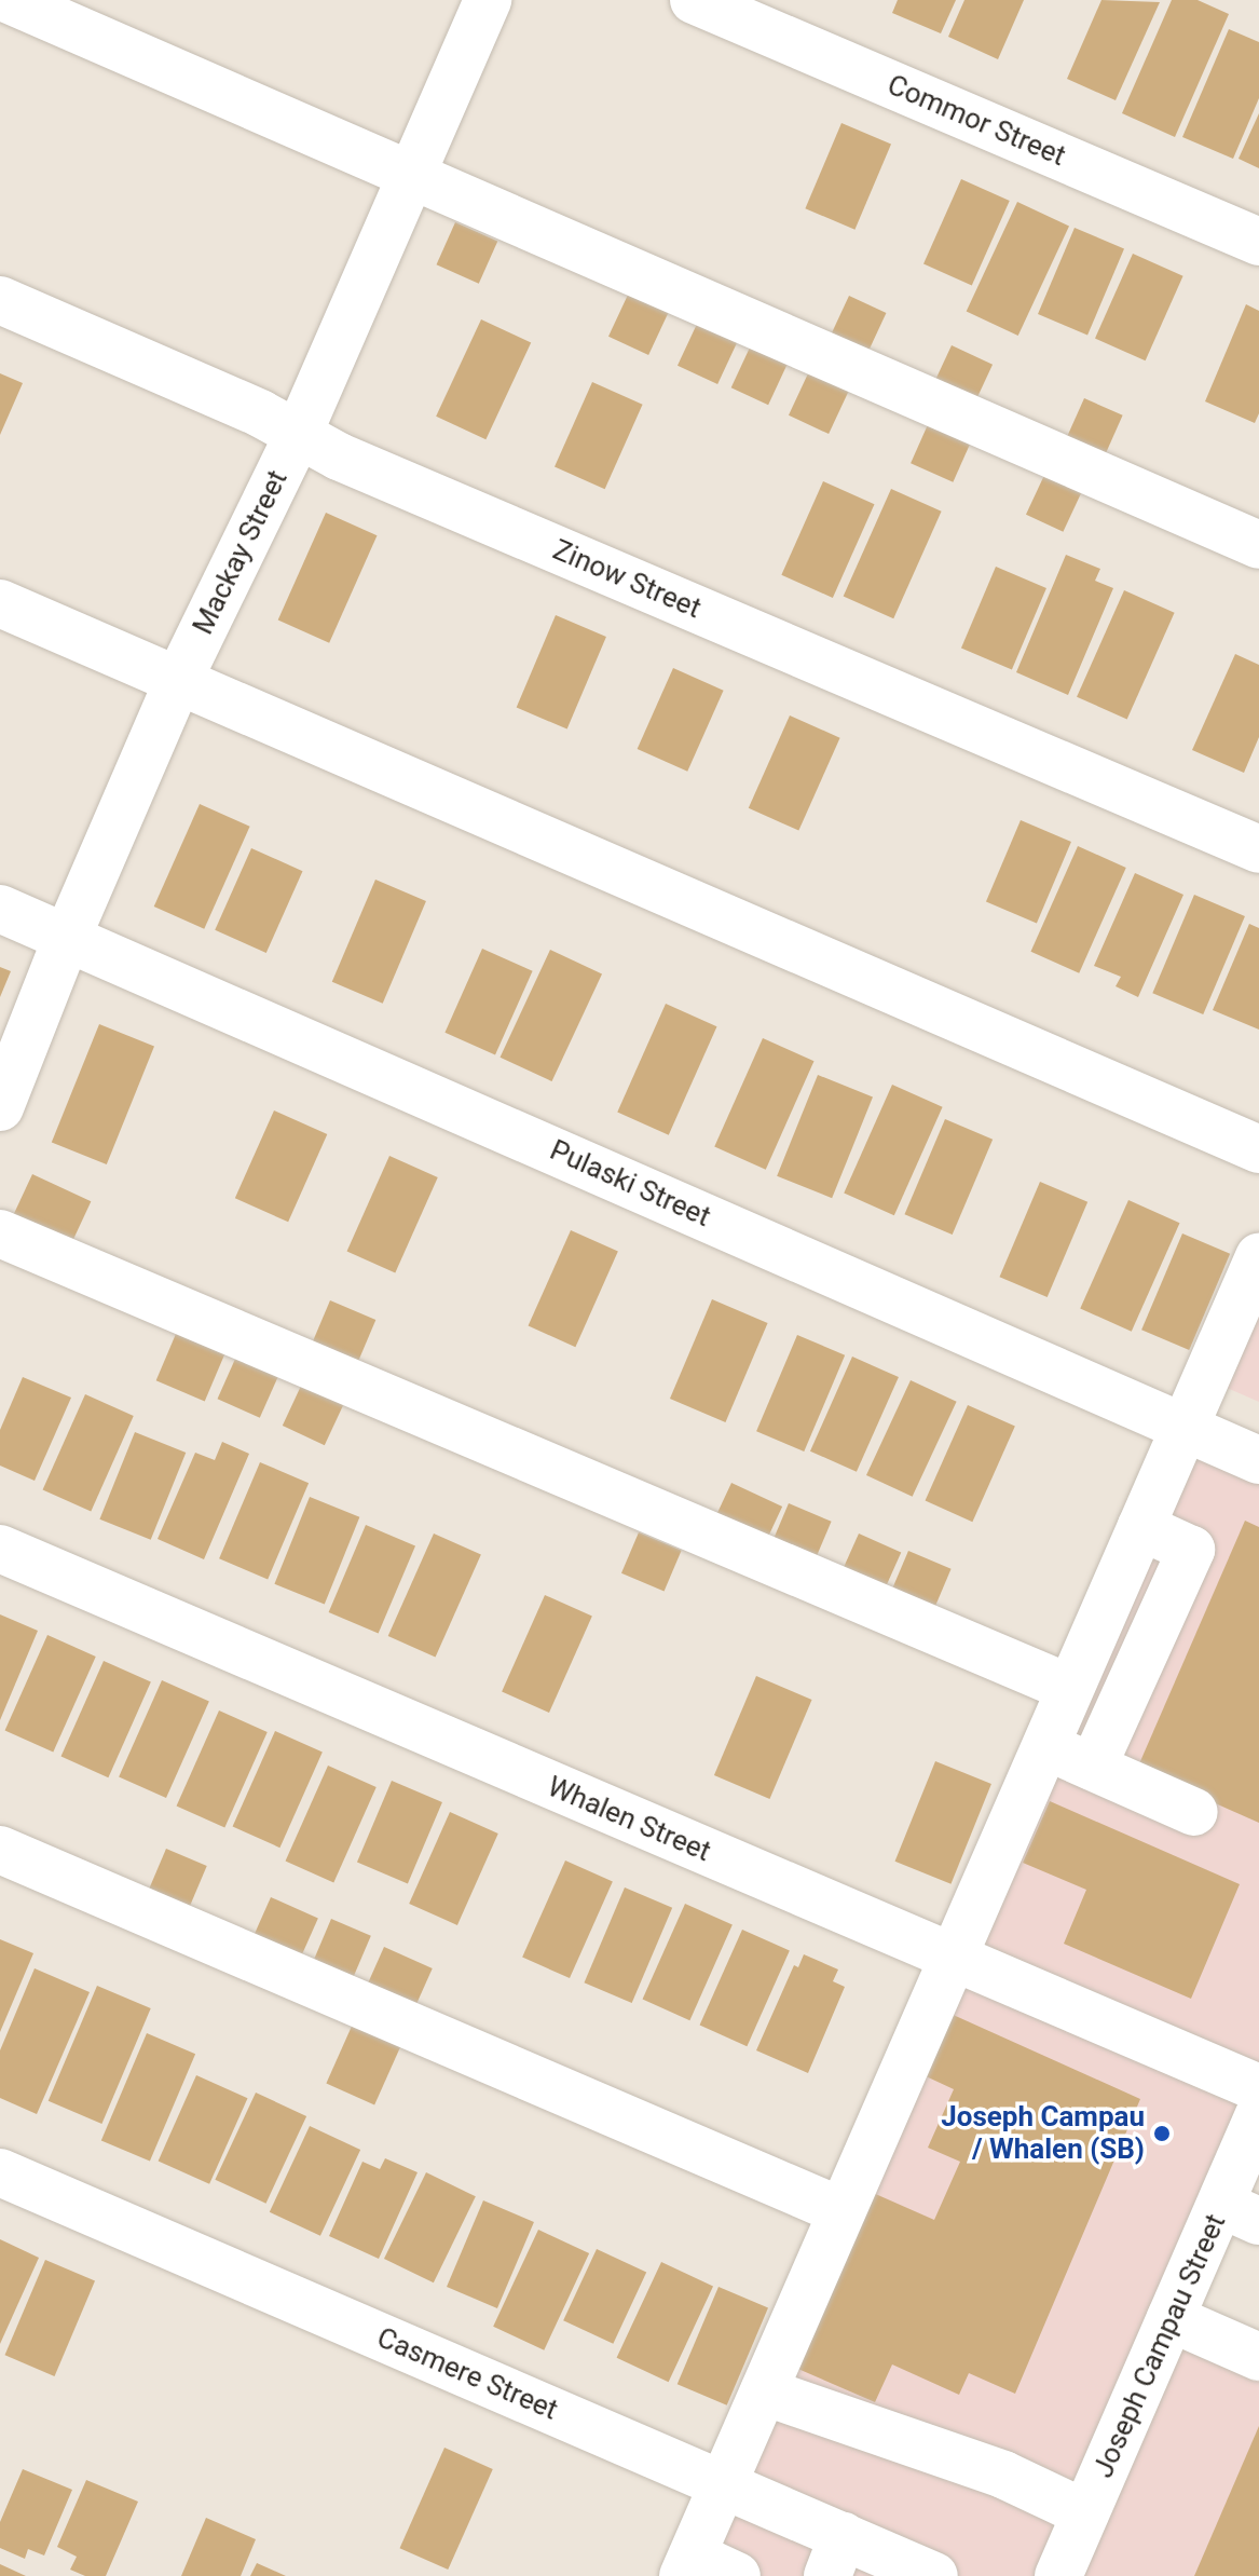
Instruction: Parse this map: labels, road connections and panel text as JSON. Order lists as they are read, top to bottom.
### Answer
{
  "streets": {
    "street": [
      "Commor Street",
      "Mackay Street",
      "Zinow Street",
      "Pulaski Street",
      "Whalen Street",
      "Joseph Campau Street",
      "Casmere Street"
    ]
  },
  "crossings": [
    ["Mackay Street", "Zinow Street"],
    ["Mackay Street", "Pulaski Street"]
  ],
  "places": ["Joseph Campau / Whalen (SB)"]
}
